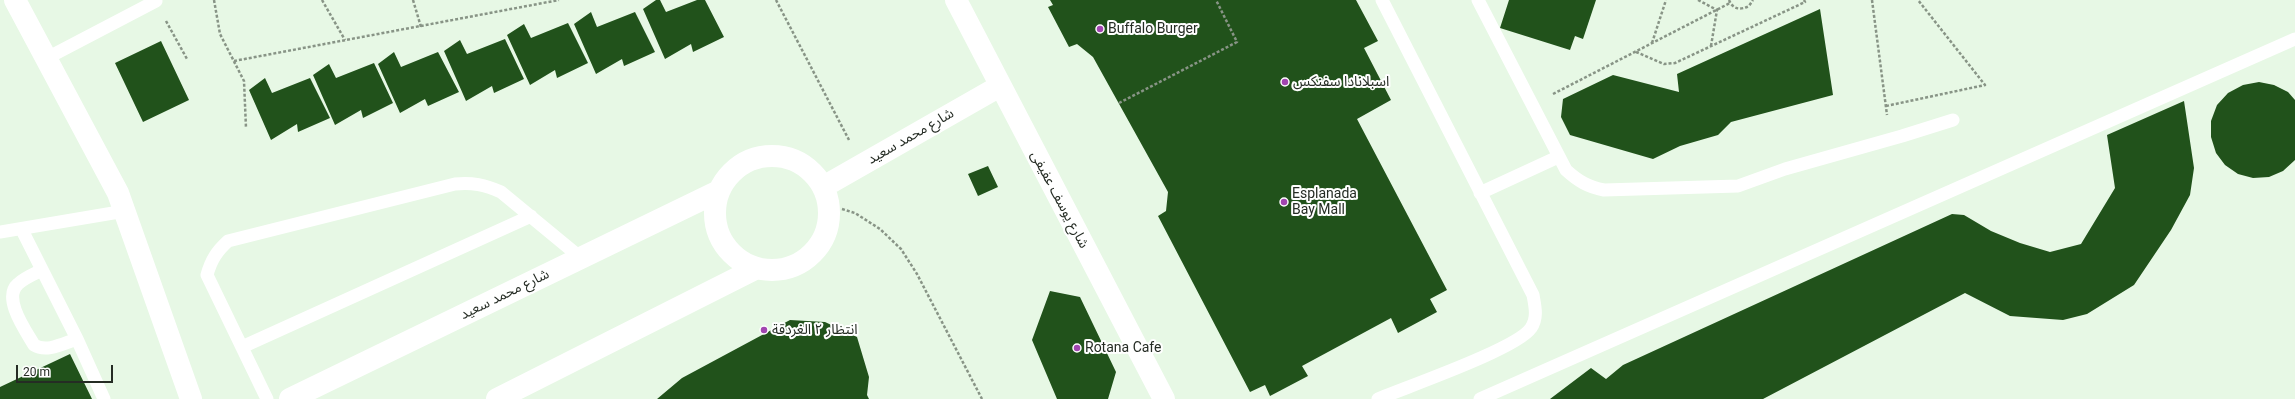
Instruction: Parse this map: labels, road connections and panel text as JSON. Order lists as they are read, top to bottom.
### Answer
{
  "streets": {
    "street": ["شارع محمد سعيد", "شارع يوسف عفيفى"]
  },
  "crossings": [
    ["شارع محمد سعيد", "شارع يوسف عفيفى"]
  ],
  "places": [
    "Buffalo Burger",
    "اسبلانادا سفنكس",
    "Esplanada Bay Mall",
    "انتظار ٢ الغردقة",
    "Rotana Cafe"
  ],
  "scale_bar": "20 m"
}
